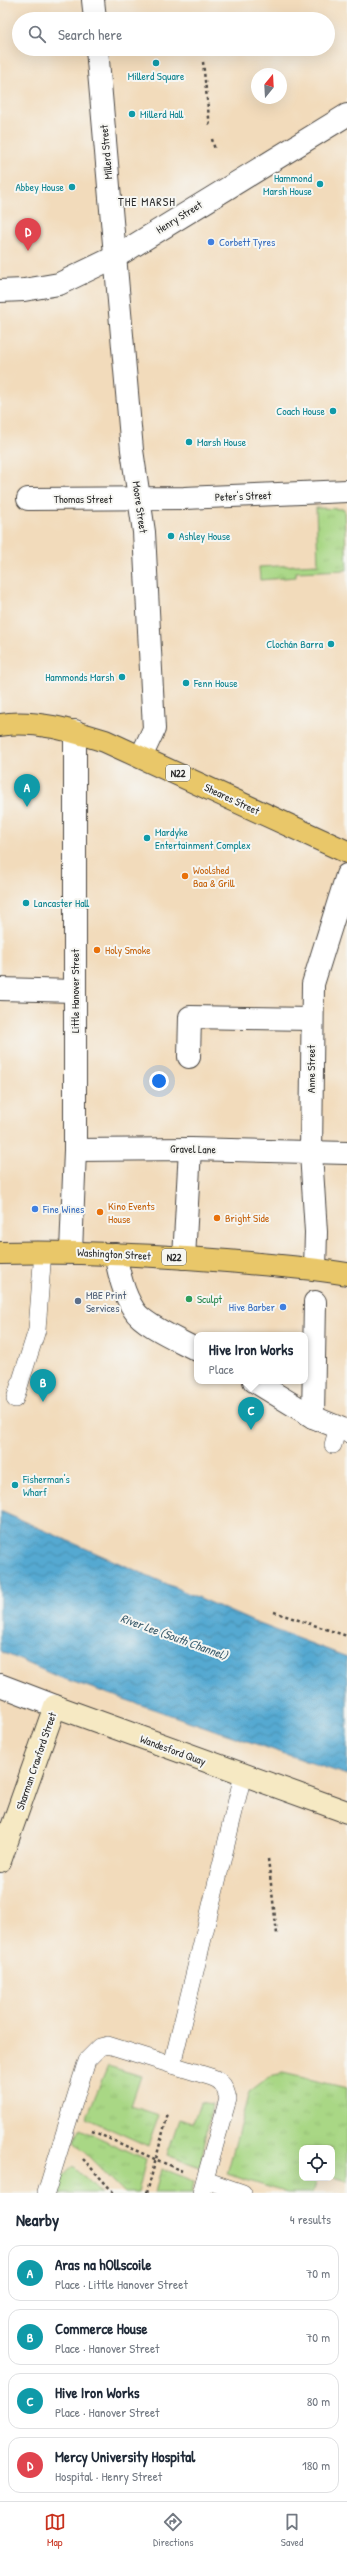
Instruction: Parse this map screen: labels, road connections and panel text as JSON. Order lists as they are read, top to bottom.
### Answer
{
  "streets": {
    "highway": ["N22", "Sheares Street", "Washington Street"],
    "main road": ["Wandesford Quay", "Sharman Crawford Street"],
    "street": [
      "Millerd Street",
      "Henry Street",
      "Peter's Street",
      "Thomas Street",
      "Moore Street",
      "Little Hanover Street",
      "Anne Street",
      "Gravel Lane"
    ]
  },
  "crossings": [
    ["Millerd Street", "Henry Street"],
    ["Millerd Street", "Moore Street"],
    ["Henry Street", "Moore Street"],
    ["Peter's Street", "Thomas Street"],
    ["Peter's Street", "Moore Street"],
    ["Thomas Street", "Moore Street"],
    ["Moore Street", "Sheares Street"],
    ["Sheares Street", "Little Hanover Street"],
    ["Little Hanover Street", "Gravel Lane"],
    ["Little Hanover Street", "Washington Street"],
    ["Anne Street", "Gravel Lane"],
    ["Anne Street", "Washington Street"],
    ["Wandesford Quay", "Sharman Crawford Street"]
  ],
  "districts": ["THE MARSH"],
  "water": ["River Lee (South Channel)"],
  "places": [
    "Millerd Square",
    "Millerd Hall",
    "Hammond Marsh House",
    "Abbey House",
    "Corbett Tyres",
    "Coach House",
    "Marsh House",
    "Ashley House",
    "Clochán Barra",
    "Hammonds Marsh",
    "Fenn House",
    "Mardyke Entertainment Complex",
    "Woolshed Baa & Grill",
    "Lancaster Hall",
    "Holy Smoke",
    "Fine Wines",
    "Kino Events House",
    "Bright Side",
    "Sculpt",
    "MBE Print Services",
    "Hive Barber",
    "Fisherman's Wharf"
  ],
  "north": "top",
  "page": {
    "search": "Search here",
    "pins": [
      "D",
      "A",
      "B",
      "C"
    ],
    "popup": ["Hive Iron Works", "Place"],
    "heading": ["Nearby", "4 results"],
    "list": [
      {
        "mark": "A",
        "name": "Aras na hOllscoile",
        "note": "Place · Little Hanover Street",
        "value": "70 m"
      },
      {
        "mark": "B",
        "name": "Commerce House",
        "note": "Place · Hanover Street",
        "value": "70 m"
      },
      {
        "mark": "C",
        "name": "Hive Iron Works",
        "note": "Place · Hanover Street",
        "value": "80 m"
      },
      {
        "mark": "D",
        "name": "Mercy University Hospital",
        "note": "Hospital · Henry Street",
        "value": "180 m"
      }
    ],
    "nav": ["Map", "Directions", "Saved"]
  }
}
